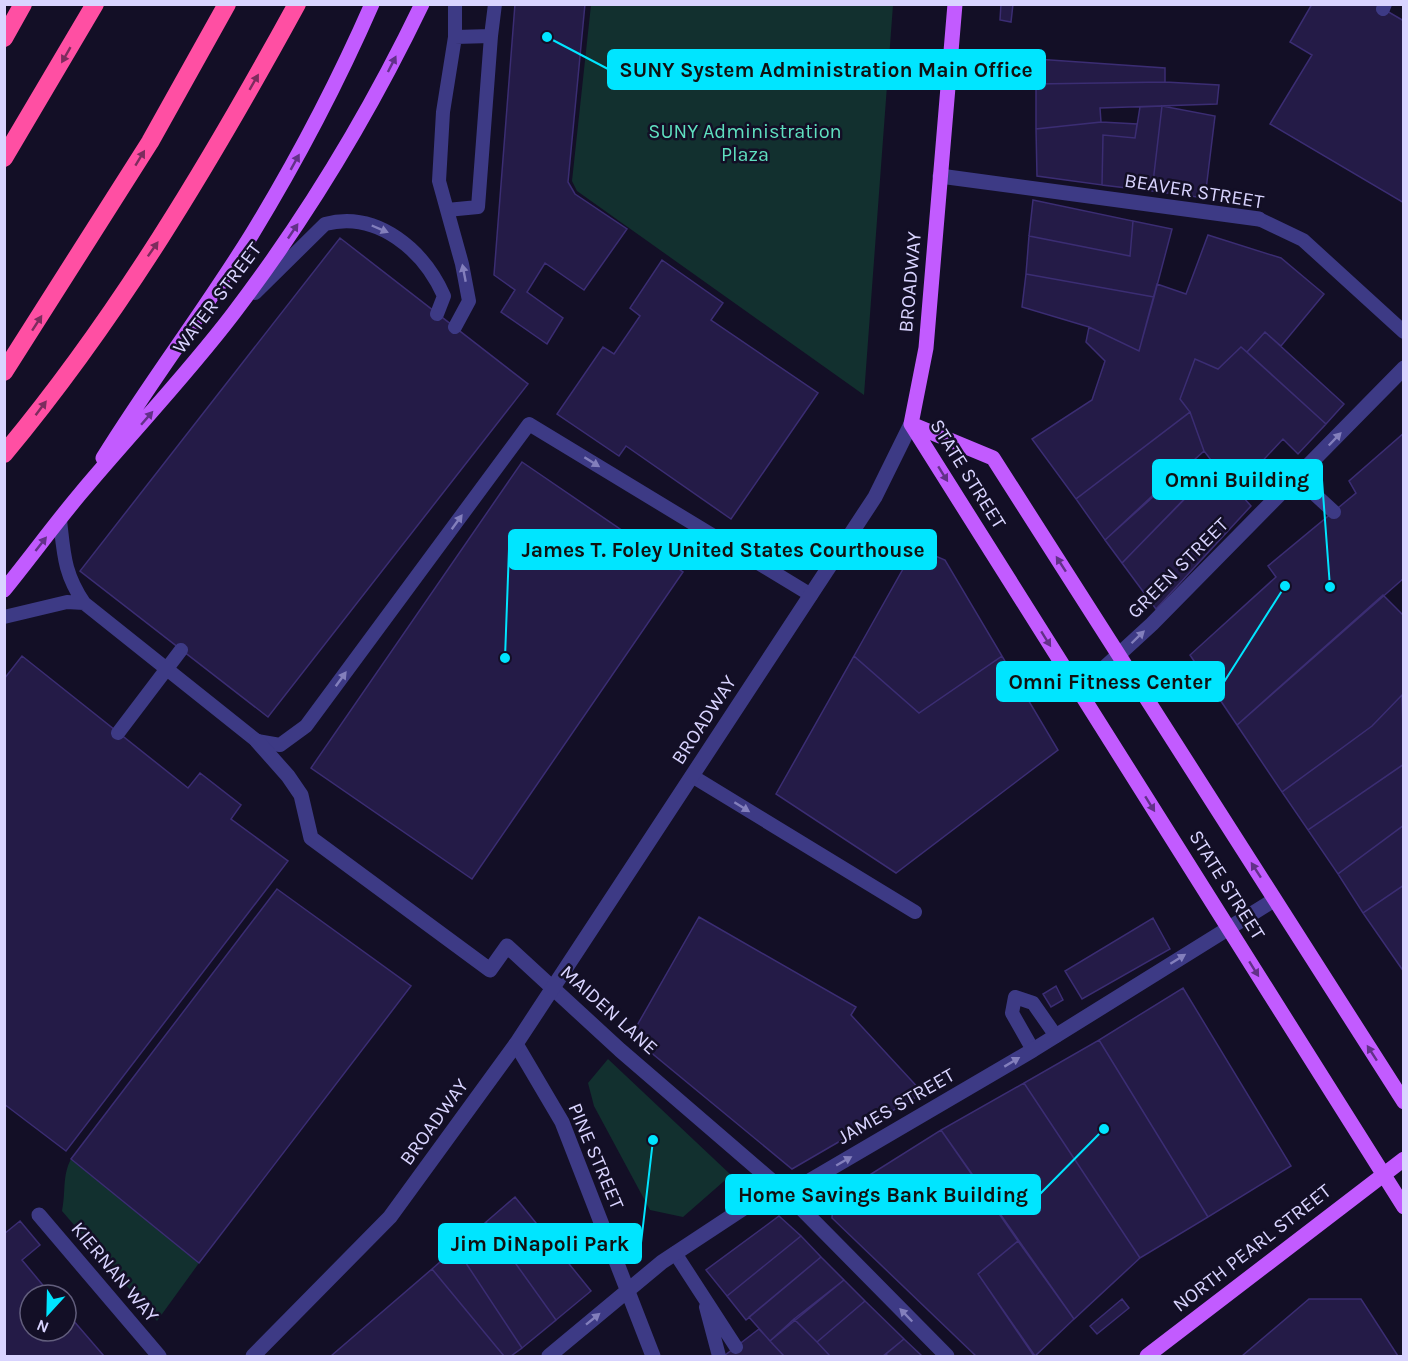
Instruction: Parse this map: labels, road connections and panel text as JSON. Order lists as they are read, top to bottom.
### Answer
{
  "streets": {
    "main road": [
      "BROADWAY",
      "WATER STREET",
      "STATE STREET",
      "NORTH PEARL STREET"
    ],
    "street": [
      "BEAVER STREET",
      "GREEN STREET",
      "MAIDEN LANE",
      "JAMES STREET",
      "PINE STREET",
      "KIERNAN WAY"
    ]
  },
  "crossings": [
    ["BEAVER STREET", "BROADWAY"],
    ["BROADWAY", "STATE STREET"],
    ["BROADWAY", "MAIDEN LANE"],
    ["BROADWAY", "PINE STREET"],
    ["STATE STREET", "GREEN STREET"],
    ["STATE STREET", "JAMES STREET"],
    ["STATE STREET", "NORTH PEARL STREET"],
    ["MAIDEN LANE", "JAMES STREET"],
    ["JAMES STREET", "PINE STREET"]
  ],
  "one_way": ["GREEN STREET", "JAMES STREET"],
  "parks": ["SUNY Administration Plaza"],
  "places": [
    "SUNY System Administration Main Office",
    "Omni Fitness Center",
    "Omni Building",
    "James T. Foley United States Courthouse",
    "Home Savings Bank Building",
    "Jim DiNapoli Park"
  ],
  "north": "bottom"
}
